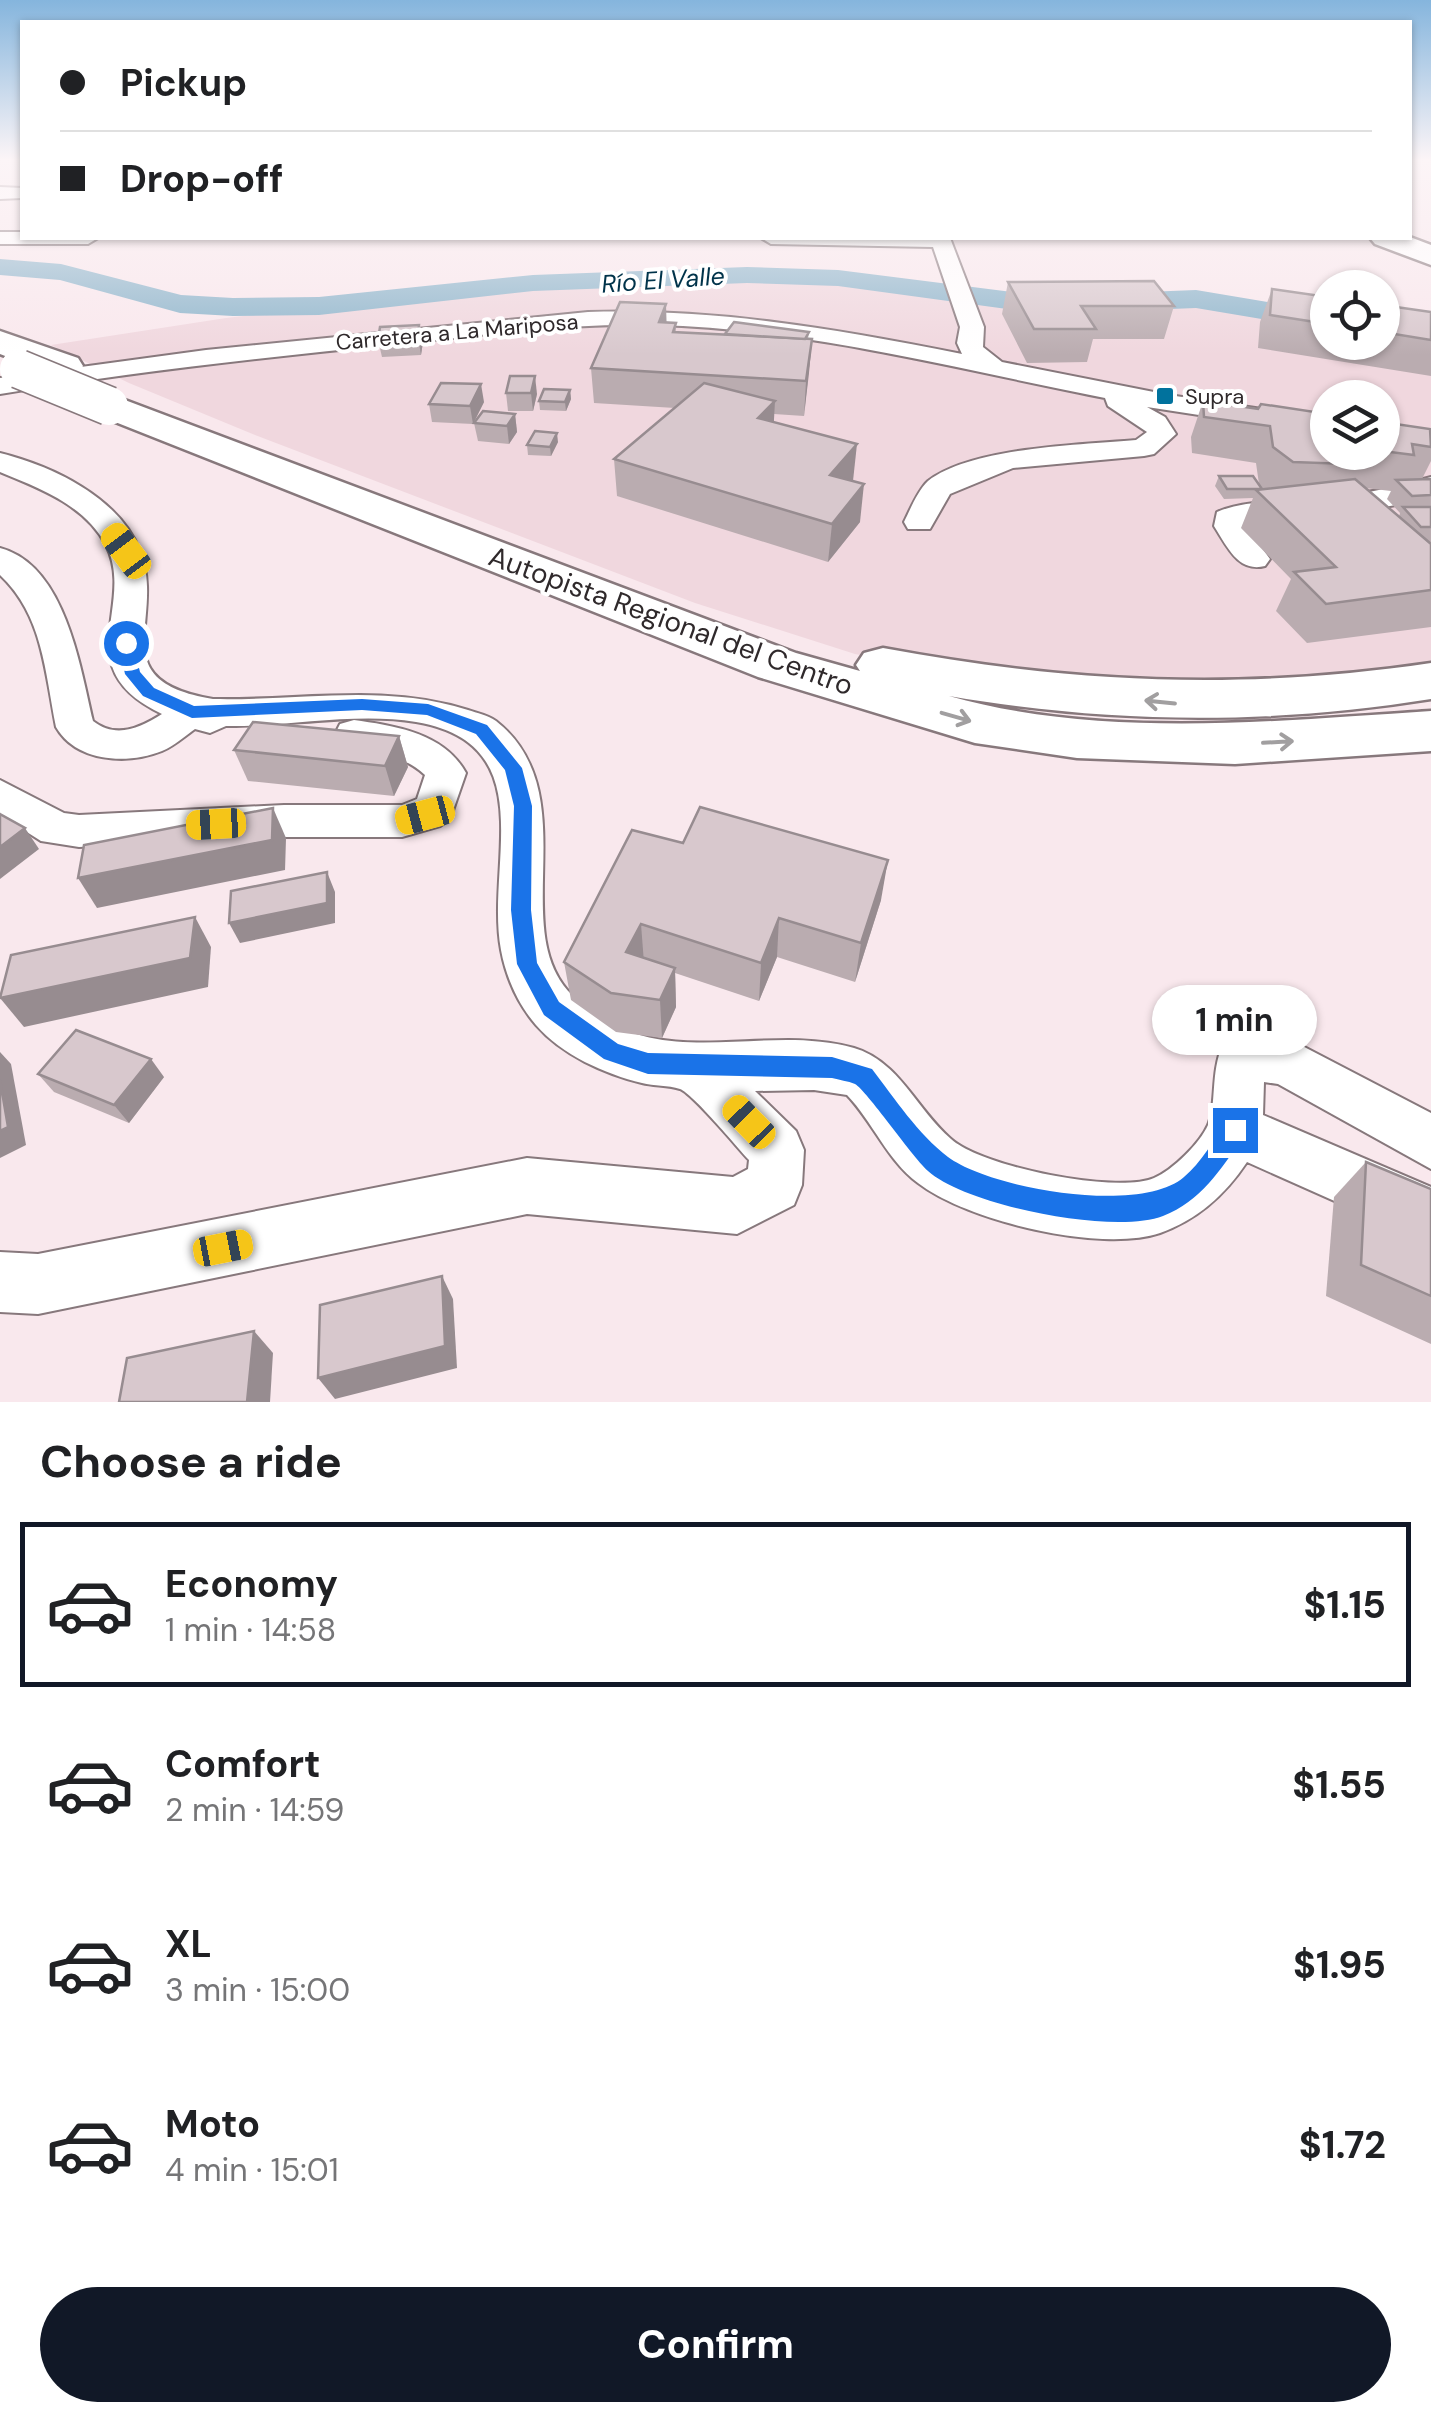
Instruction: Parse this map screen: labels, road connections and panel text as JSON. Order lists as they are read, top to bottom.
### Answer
{
  "streets": {
    "highway": ["Autopista Regional del Centro"],
    "street": ["Carretera a La Mariposa"]
  },
  "crossings": [
    ["Carretera a La Mariposa", "Autopista Regional del Centro"]
  ],
  "water": ["Río El Valle"],
  "places": {
    "transit": ["Supra"]
  },
  "page": {
    "banner": ["Pickup", "Drop-off"],
    "bubble": "1 min",
    "heading": "Choose a ride",
    "list": [
      {
        "name": "Economy",
        "note": "1 min · 14:58",
        "value": "$1.15"
      },
      {
        "name": "Comfort",
        "note": "2 min · 14:59",
        "value": "$1.55"
      },
      {
        "name": "XL",
        "note": "3 min · 15:00",
        "value": "$1.95"
      },
      {
        "name": "Moto",
        "note": "4 min · 15:01",
        "value": "$1.72"
      }
    ],
    "buttons": "Confirm"
  }
}
